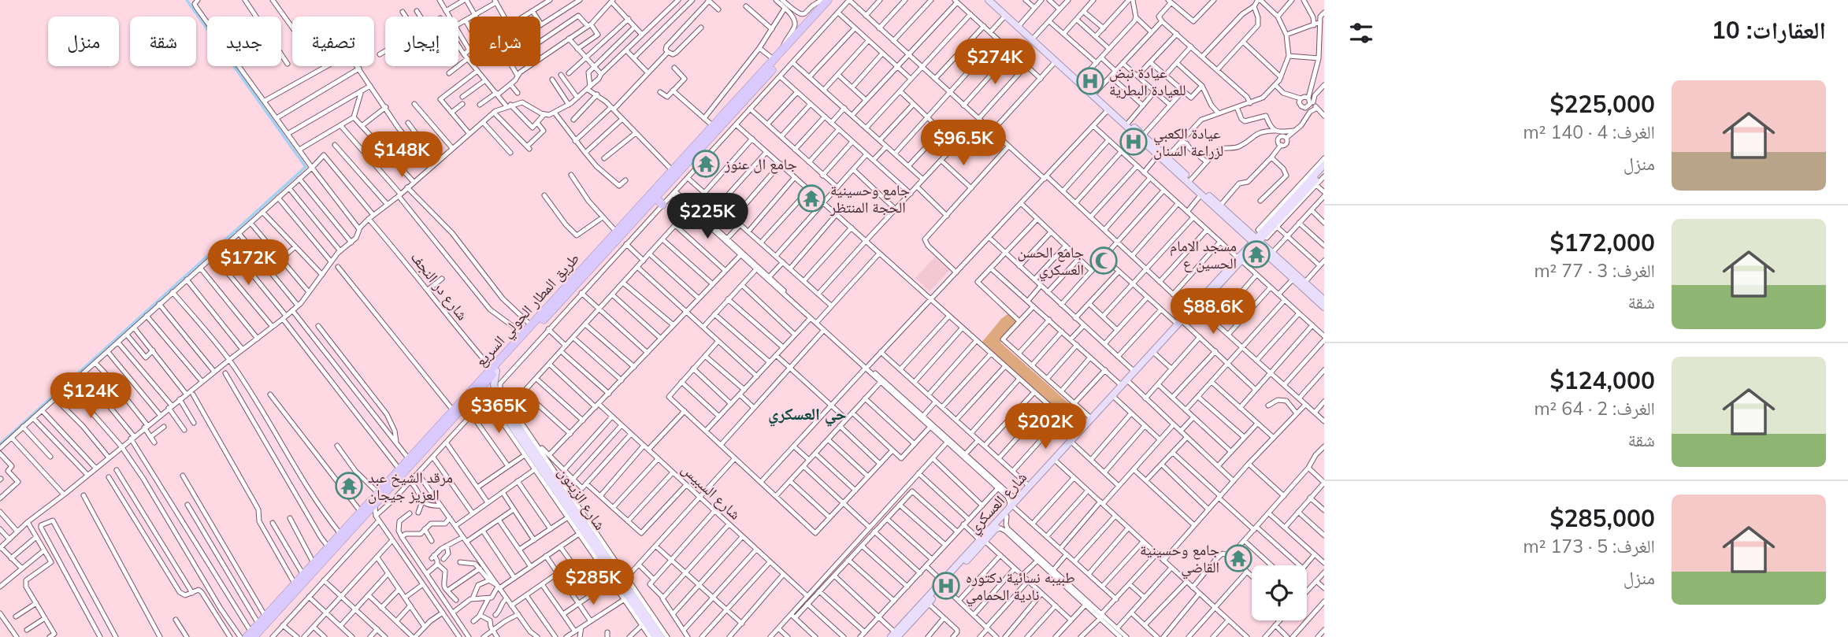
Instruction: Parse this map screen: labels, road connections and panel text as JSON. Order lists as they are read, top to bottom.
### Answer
{
  "streets": {
    "highway": ["طريق المطار الحولي السريع"],
    "main road": ["شارع الزيتون", "شارع العسكري"],
    "street": ["شارع در النجف", "شارع السبيس"]
  },
  "crossings": [
    ["شارع در النجف", "طريق المطار الحولي السريع"],
    ["شارع در النجف", "شارع الزيتون"],
    ["طريق المطار الحولي السريع", "شارع الزيتون"]
  ],
  "districts": ["حي العسكري"],
  "places": {
    "hospital": ["عيادة نبض للعيادة البطرية", "عيادة الكعبي لزراعة السنان", "طبيبه نسائية دكتوره نادية الحمامي"],
    "temple": [
      "جامع ال عنوز",
      "جامع وحسينية الحجة المنتظر",
      "مسجد الامام الحسين ع",
      "مرقد الشيخ عبد العزيز جيجان",
      "جامع وحسينية القاضي"
    ],
    "mosque": ["جامع الحسن العسكري"]
  },
  "page": {
    "heading": "العقارات: 10",
    "chip": [
      "شراء",
      "إيجار",
      "تصفية",
      "جديد",
      "شقة",
      "منزل"
    ],
    "price": [
      "$274K",
      "$96.5K",
      "$148K",
      "$225K",
      "$172K",
      "$88.6K",
      "$124K",
      "$365K",
      "$202K",
      "$285K"
    ],
    "list": [
      {
        "name": "$225,000",
        "note": "الغرف: 4 · 140 m² · منزل"
      },
      {
        "name": "$172,000",
        "note": "الغرف: 3 · 77 m² · شقة"
      },
      {
        "name": "$124,000",
        "note": "الغرف: 2 · 64 m² · شقة"
      },
      {
        "name": "$285,000",
        "note": "الغرف: 5 · 173 m² · منزل"
      }
    ]
  }
}
